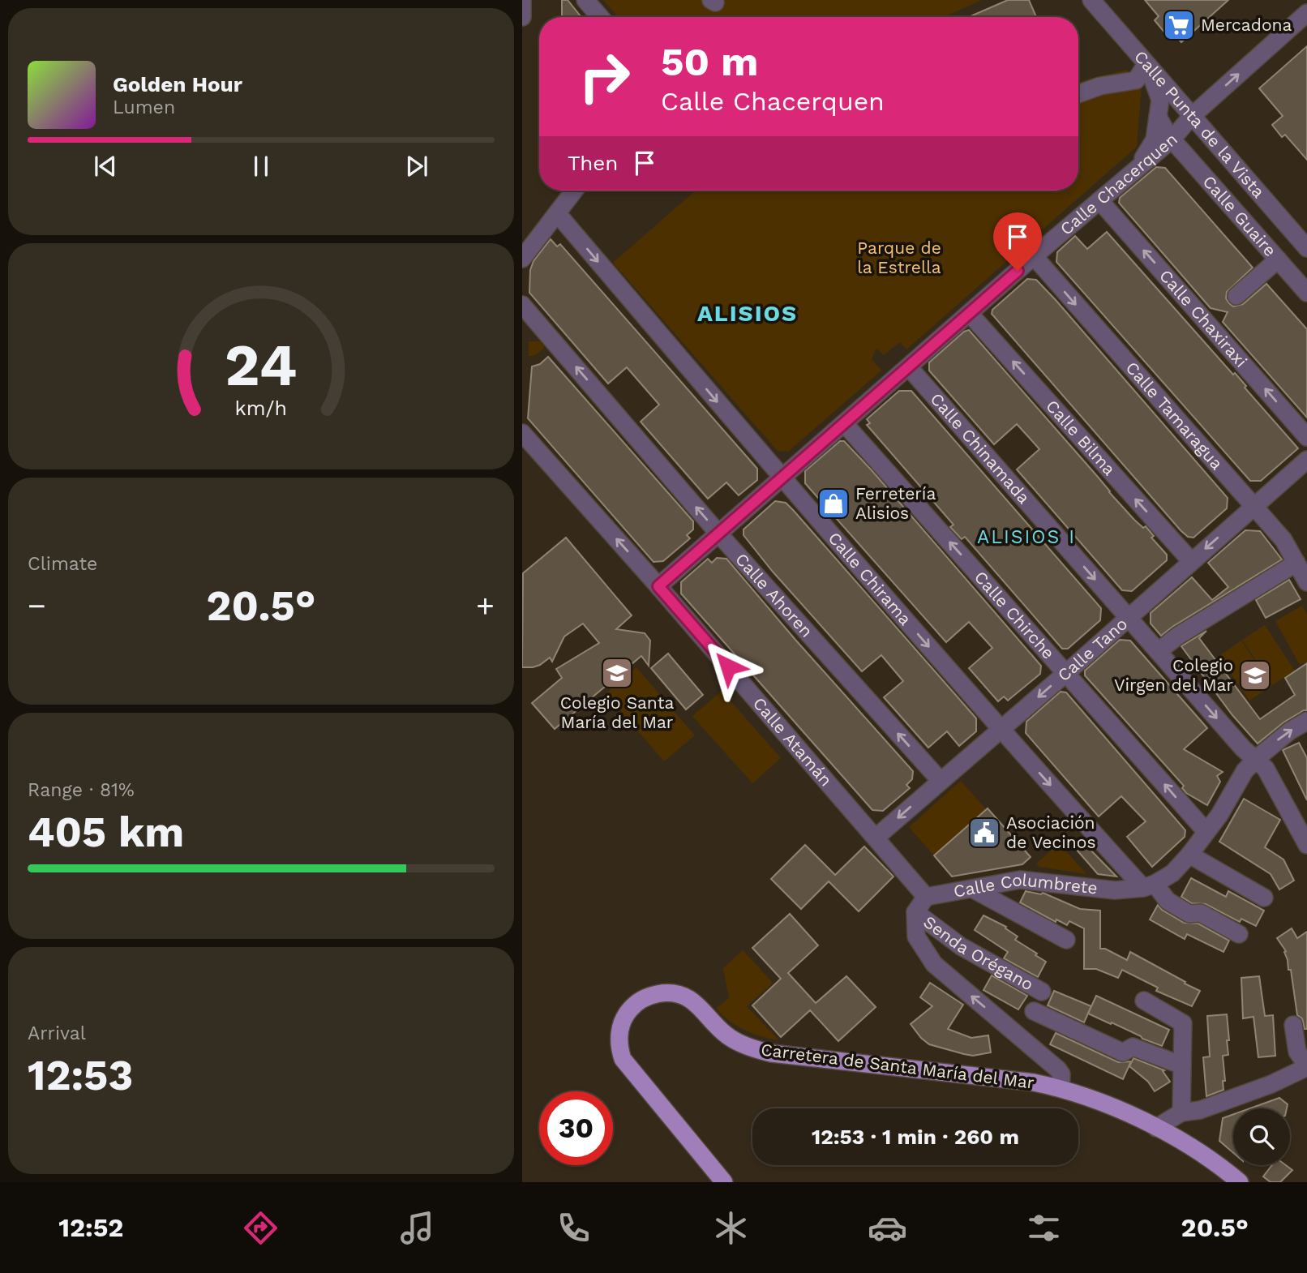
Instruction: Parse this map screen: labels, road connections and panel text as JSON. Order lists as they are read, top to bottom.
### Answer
{
  "streets": {
    "main road": ["Carretera de Santa María del Mar"],
    "street": [
      "Calle Punta de la Vista",
      "Calle Chacerquen",
      "Calle Guaire",
      "Calle Chaxiraxi",
      "Calle Tamaragua",
      "Calle Bilma",
      "Calle Chinamada",
      "Calle Chirama",
      "Calle Ahoren",
      "Calle Chirche",
      "Calle Tano",
      "Calle Atamán",
      "Calle Columbrete",
      "Senda Orégano"
    ]
  },
  "crossings": [
    ["Calle Punta de la Vista", "Calle Chacerquen"],
    ["Calle Chacerquen", "Calle Guaire"],
    ["Calle Chacerquen", "Calle Chaxiraxi"],
    ["Calle Chacerquen", "Calle Tamaragua"],
    ["Calle Chacerquen", "Calle Bilma"],
    ["Calle Chacerquen", "Calle Chinamada"],
    ["Calle Chacerquen", "Calle Chirama"],
    ["Calle Chacerquen", "Calle Ahoren"],
    ["Calle Chacerquen", "Calle Chirche"],
    ["Calle Chacerquen", "Calle Atamán"],
    ["Calle Tamaragua", "Calle Tano"],
    ["Calle Bilma", "Calle Tano"],
    ["Calle Chinamada", "Calle Tano"],
    ["Calle Chirama", "Calle Tano"],
    ["Calle Chirama", "Calle Columbrete"],
    ["Calle Ahoren", "Calle Tano"],
    ["Calle Chirche", "Calle Tano"],
    ["Calle Tano", "Calle Atamán"],
    ["Calle Atamán", "Calle Columbrete"]
  ],
  "one_way": [
    "Calle Chaxiraxi",
    "Calle Tamaragua",
    "Calle Bilma",
    "Calle Chinamada",
    "Calle Chirama",
    "Calle Ahoren",
    "Calle Chirche"
  ],
  "districts": ["ALISIOS", "ALISIOS I"],
  "parks": ["Parque de la Estrella"],
  "places": {
    "supermarket": ["Mercadona"],
    "shop": ["Ferretería Alisios"],
    "school or university": ["Colegio Santa María del Mar", "Colegio Virgen del Mar"],
    "public building": ["Asociación de Vecinos"]
  },
  "page": {
    "turn": ["50 m", "Calle Chacerquen"],
    "song": ["Golden Hour", "Lumen"],
    "then": "Then",
    "tile": [
      "Climate",
      ["Range · 81%", "405 km"],
      ["Arrival", "12:53"]
    ],
    "heat": ["−", "20.5°", "+"],
    "limit": "30",
    "trip": "12:53 · 1 min · 260 m",
    "tabs": ["12:52", "20.5°"],
    "gauge": ["24", "km/h"]
  }
}
